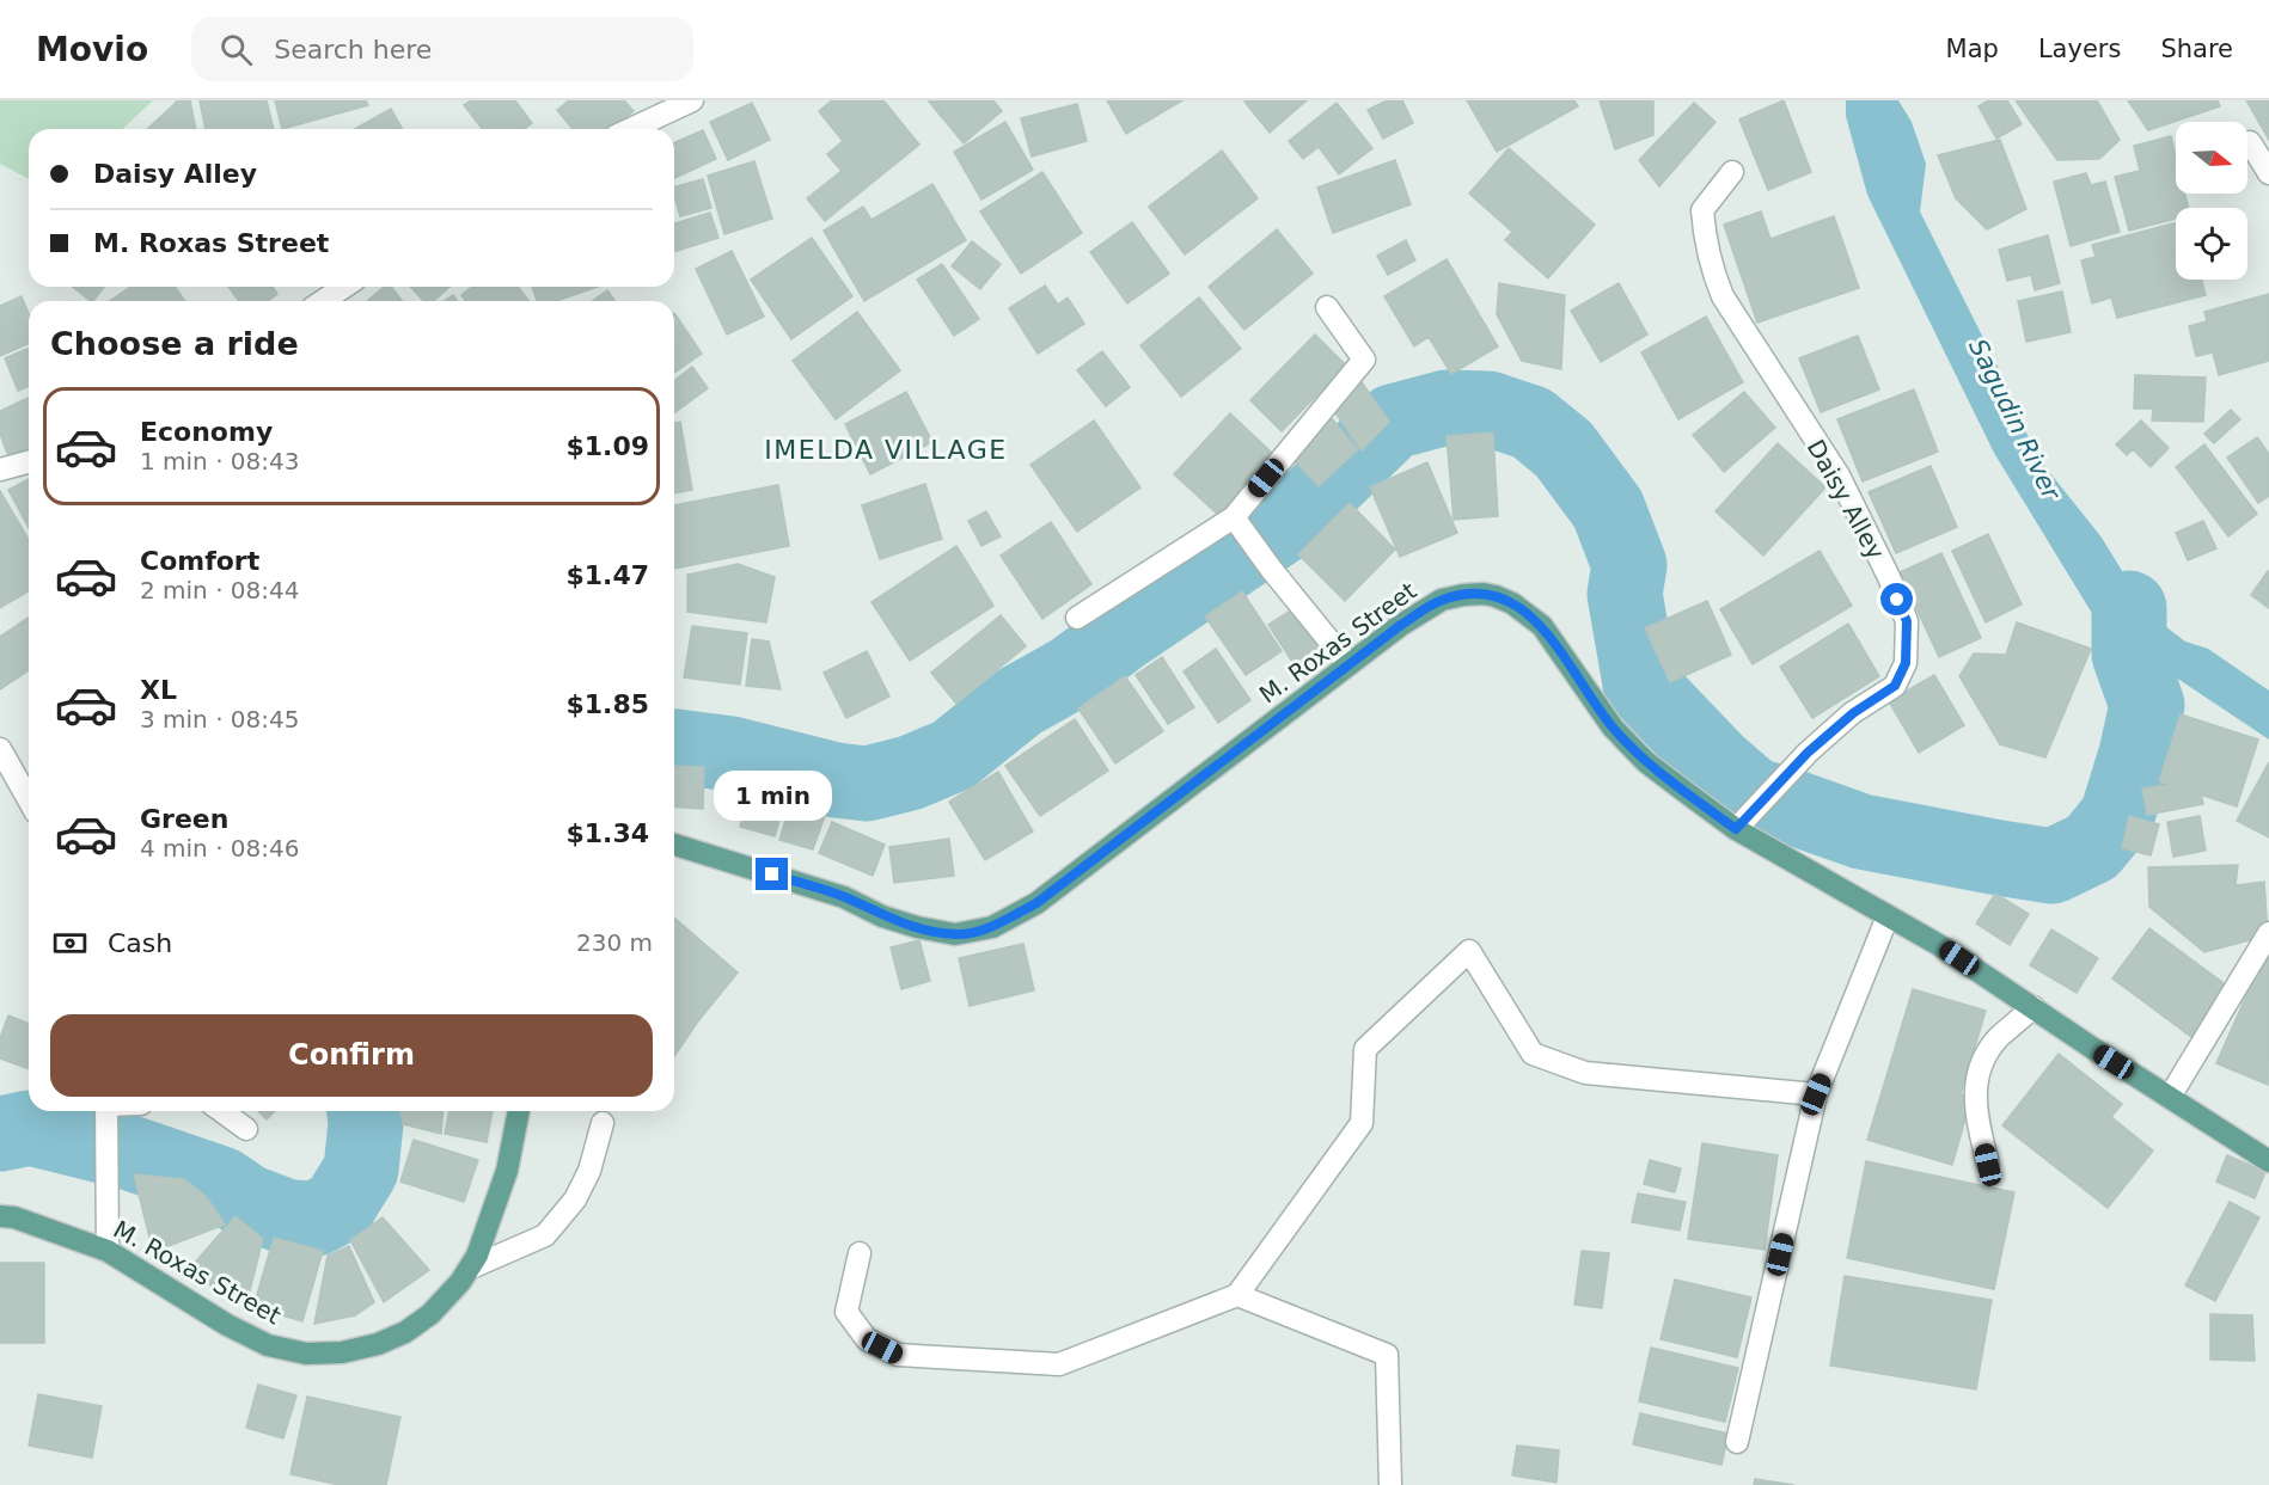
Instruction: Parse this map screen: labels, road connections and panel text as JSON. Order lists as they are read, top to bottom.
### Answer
{
  "streets": {
    "main road": ["M. Roxas Street"],
    "street": ["Daisy Alley"]
  },
  "crossings": [
    ["Daisy Alley", "M. Roxas Street"]
  ],
  "districts": ["IMELDA VILLAGE"],
  "water": ["Sagudin River"],
  "north": "right",
  "page": {
    "header": "Movio",
    "search": "Search here",
    "nav": ["Map", "Layers", "Share"],
    "banner": ["Daisy Alley", "M. Roxas Street"],
    "heading": "Choose a ride",
    "list": [
      {
        "name": "Economy",
        "note": "1 min · 08:43",
        "value": "$1.09"
      },
      {
        "name": "Comfort",
        "note": "2 min · 08:44",
        "value": "$1.47"
      },
      {
        "name": "XL",
        "note": "3 min · 08:45",
        "value": "$1.85"
      },
      {
        "name": "Green",
        "note": "4 min · 08:46",
        "value": "$1.34"
      }
    ],
    "bubble": "1 min",
    "pay": ["Cash", "230 m"],
    "buttons": "Confirm"
  }
}
